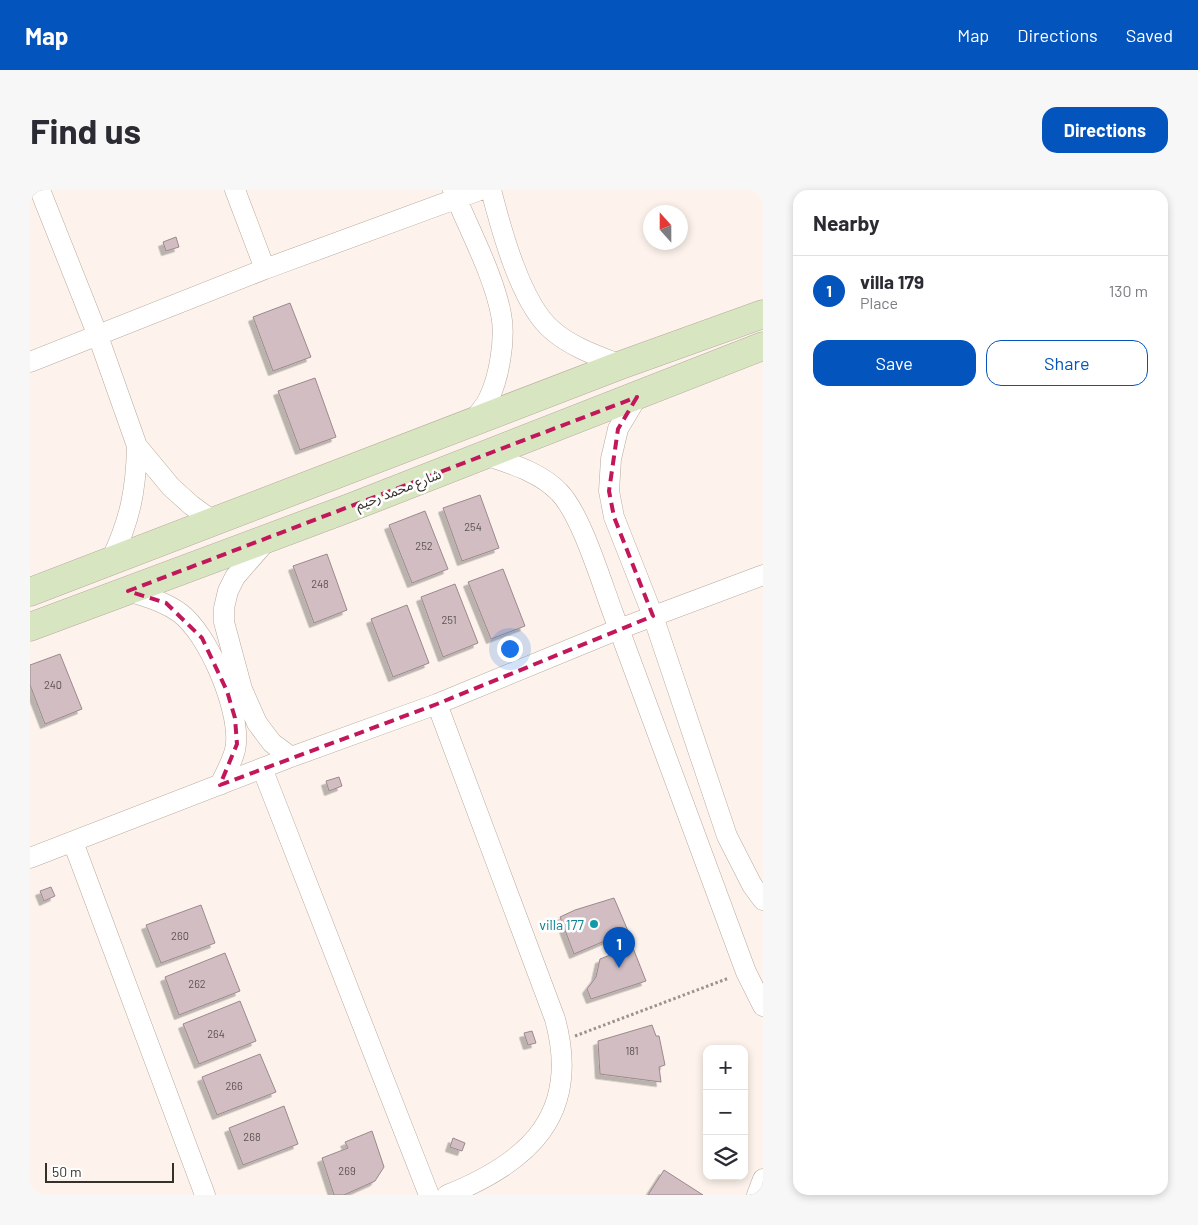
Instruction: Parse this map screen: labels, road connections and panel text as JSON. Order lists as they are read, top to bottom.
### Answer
{
  "streets": {
    "street": ["شارع محمد رحيم"]
  },
  "places": ["villa 177"],
  "house_numbers": [
    "254",
    "252",
    "248",
    "251",
    "240",
    "260",
    "262",
    "264",
    "181",
    "266",
    "268",
    "269"
  ],
  "scale_bar": "50 m",
  "north": "top",
  "page": {
    "header": "Map",
    "nav": ["Map", "Directions", "Saved"],
    "buttons": [
      "Directions",
      ["Save", "Share"]
    ],
    "title": "Find us",
    "heading": "Nearby",
    "list": [
      {
        "mark": "1",
        "name": "villa 179",
        "note": "Place",
        "value": "130 m"
      }
    ],
    "pins": "1",
    "map_buttons": ["+", "−"],
    "scale": "50 m"
  }
}
